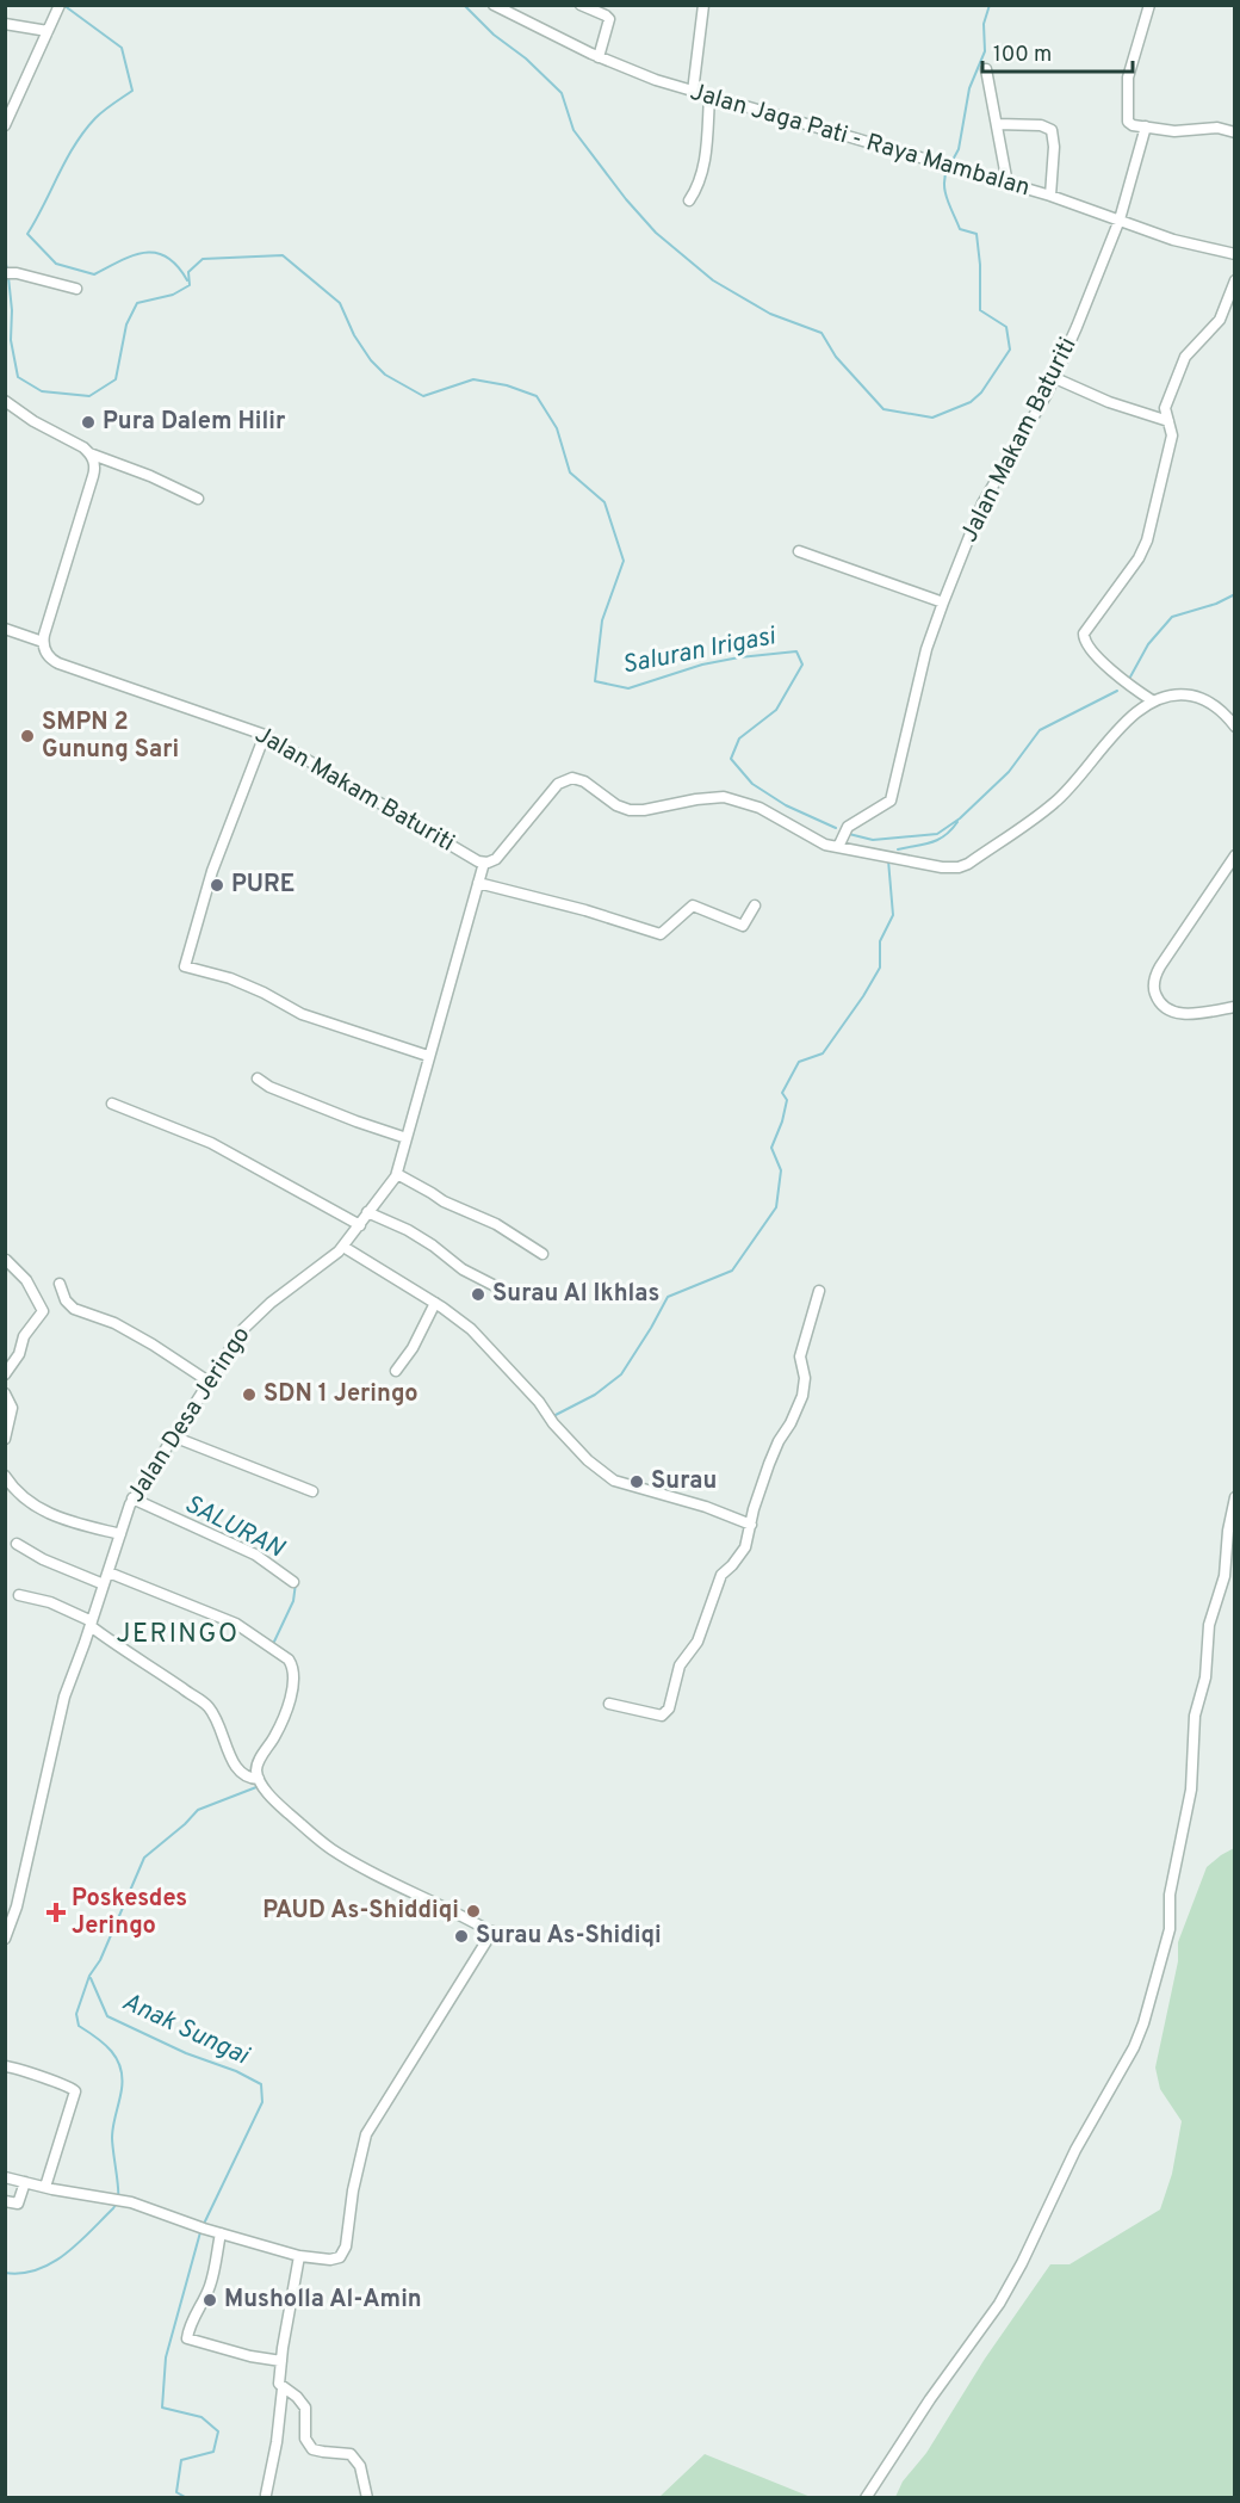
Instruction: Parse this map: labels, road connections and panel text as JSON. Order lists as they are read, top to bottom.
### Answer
{
  "streets": {
    "street": ["Jalan Jaga Pati - Raya Mambalan", "Jalan Makam Baturiti", "Jalan Desa Jeringo"]
  },
  "crossings": [
    ["Jalan Jaga Pati - Raya Mambalan", "Jalan Makam Baturiti"],
    ["Jalan Makam Baturiti", "Jalan Desa Jeringo"]
  ],
  "districts": ["JERINGO"],
  "water": ["Saluran Irigasi", "SALURAN", "Anak Sungai"],
  "places": {
    "other": [
      "Pura Dalem Hilir",
      "SMPN 2 Gunung Sari",
      "PURE",
      "Surau Al Ikhlas",
      "SDN 1 Jeringo",
      "Surau",
      "PAUD As-Shiddiqi",
      "Surau As-Shidiqi",
      "Musholla Al-Amin"
    ],
    "health": ["Poskesdes Jeringo"]
  },
  "scale_bar": "100 m"
}
